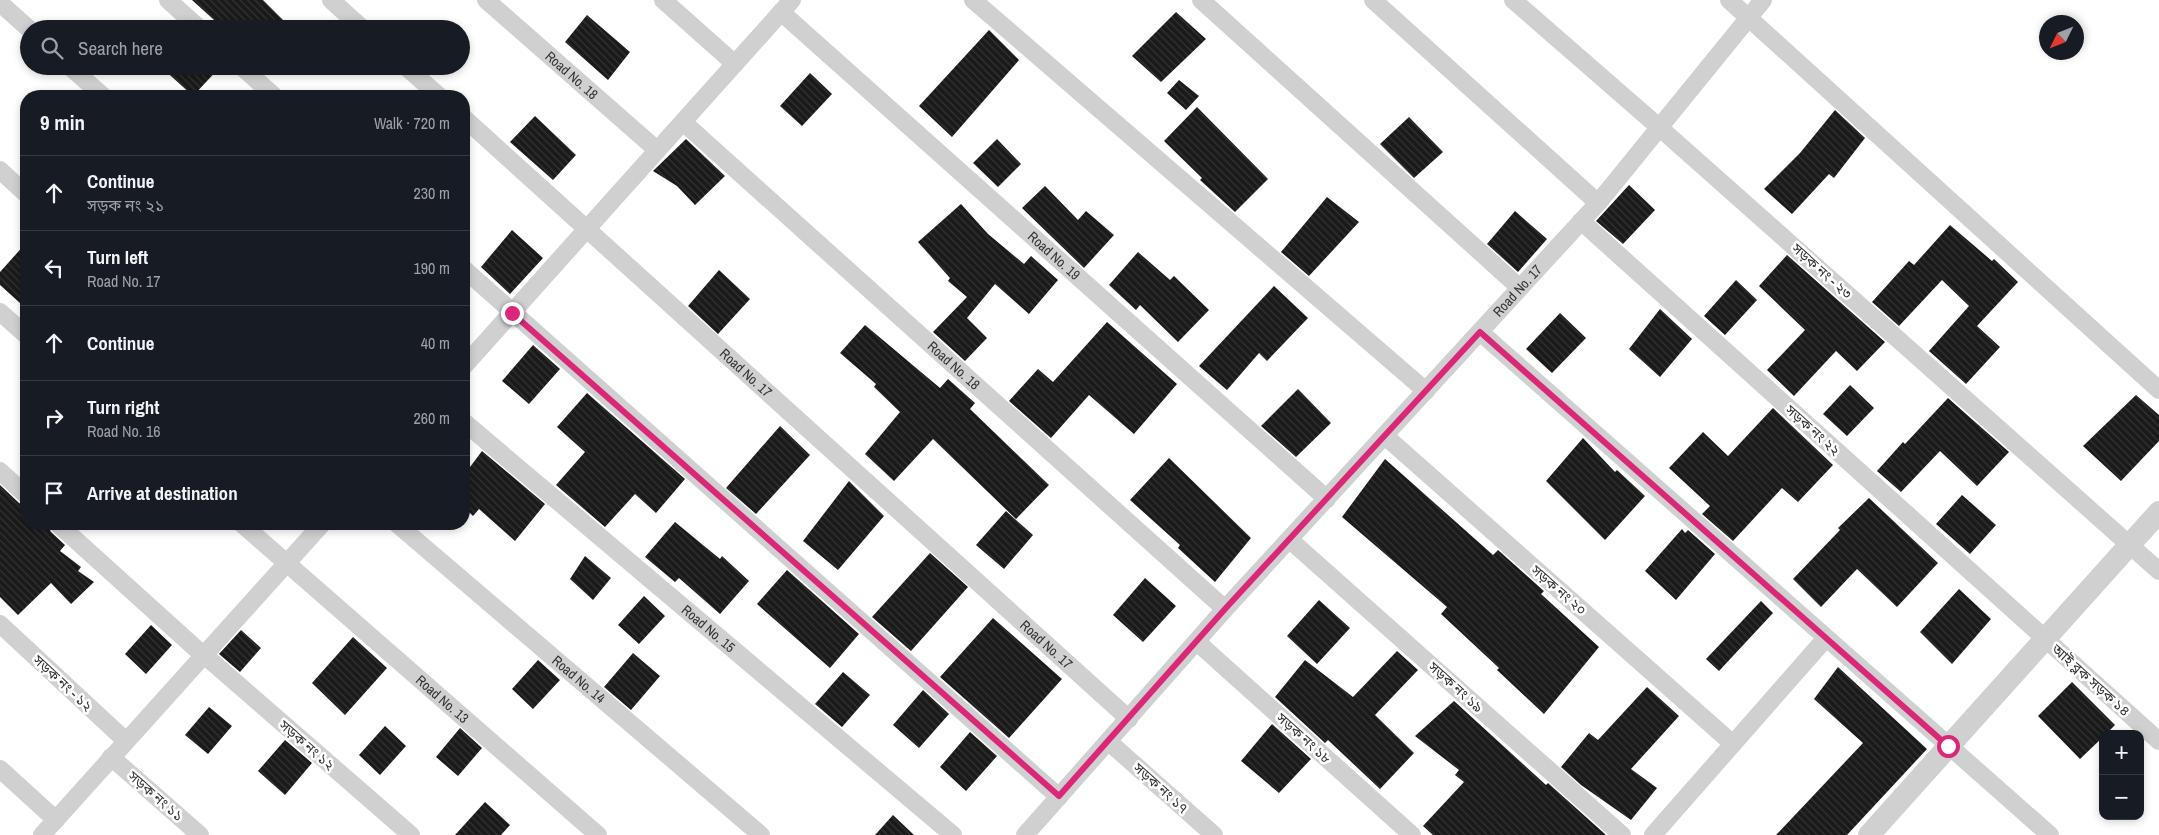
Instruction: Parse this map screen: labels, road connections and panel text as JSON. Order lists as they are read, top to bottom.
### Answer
{
  "streets": {
    "street": [
      "Road No. 18",
      "Road No. 19",
      "সড়ক নং - ২৩",
      "Road No. 17",
      "সড়ক নং ২২",
      "সড়ক নং ২০",
      "Road No. 15",
      "Road No. 14",
      "আই ব্লক সড়ক ১৪",
      "সড়ক নং - ১২",
      "সড়ক নং ১৯",
      "Road No. 13",
      "সড়ক নং ১৮",
      "সড়ক নং ১২",
      "সড়ক নং ১৭",
      "সড়ক নং ১১"
    ]
  },
  "crossings": [
    ["Road No. 18", "Road No. 17"],
    ["Road No. 19", "Road No. 17"],
    ["সড়ক নং - ২৩", "Road No. 17"],
    ["Road No. 17", "সড়ক নং ২২"],
    ["Road No. 17", "সড়ক নং ২০"],
    ["Road No. 17", "সড়ক নং ১৯"],
    ["Road No. 17", "সড়ক নং ১৮"],
    ["সড়ক নং ২২", "আই ব্লক সড়ক ১৪"]
  ],
  "north": "bottom left",
  "page": {
    "search": "Search here",
    "heading": ["9 min", "Walk · 720 m"],
    "list": [
      ["Continue", "সড়ক নং ২১", "230 m"],
      ["Turn left", "Road No. 17", "190 m"],
      ["Continue", "40 m"],
      ["Turn right", "Road No. 16", "260 m"],
      "Arrive at destination"
    ],
    "map_buttons": ["+", "−"]
  }
}
